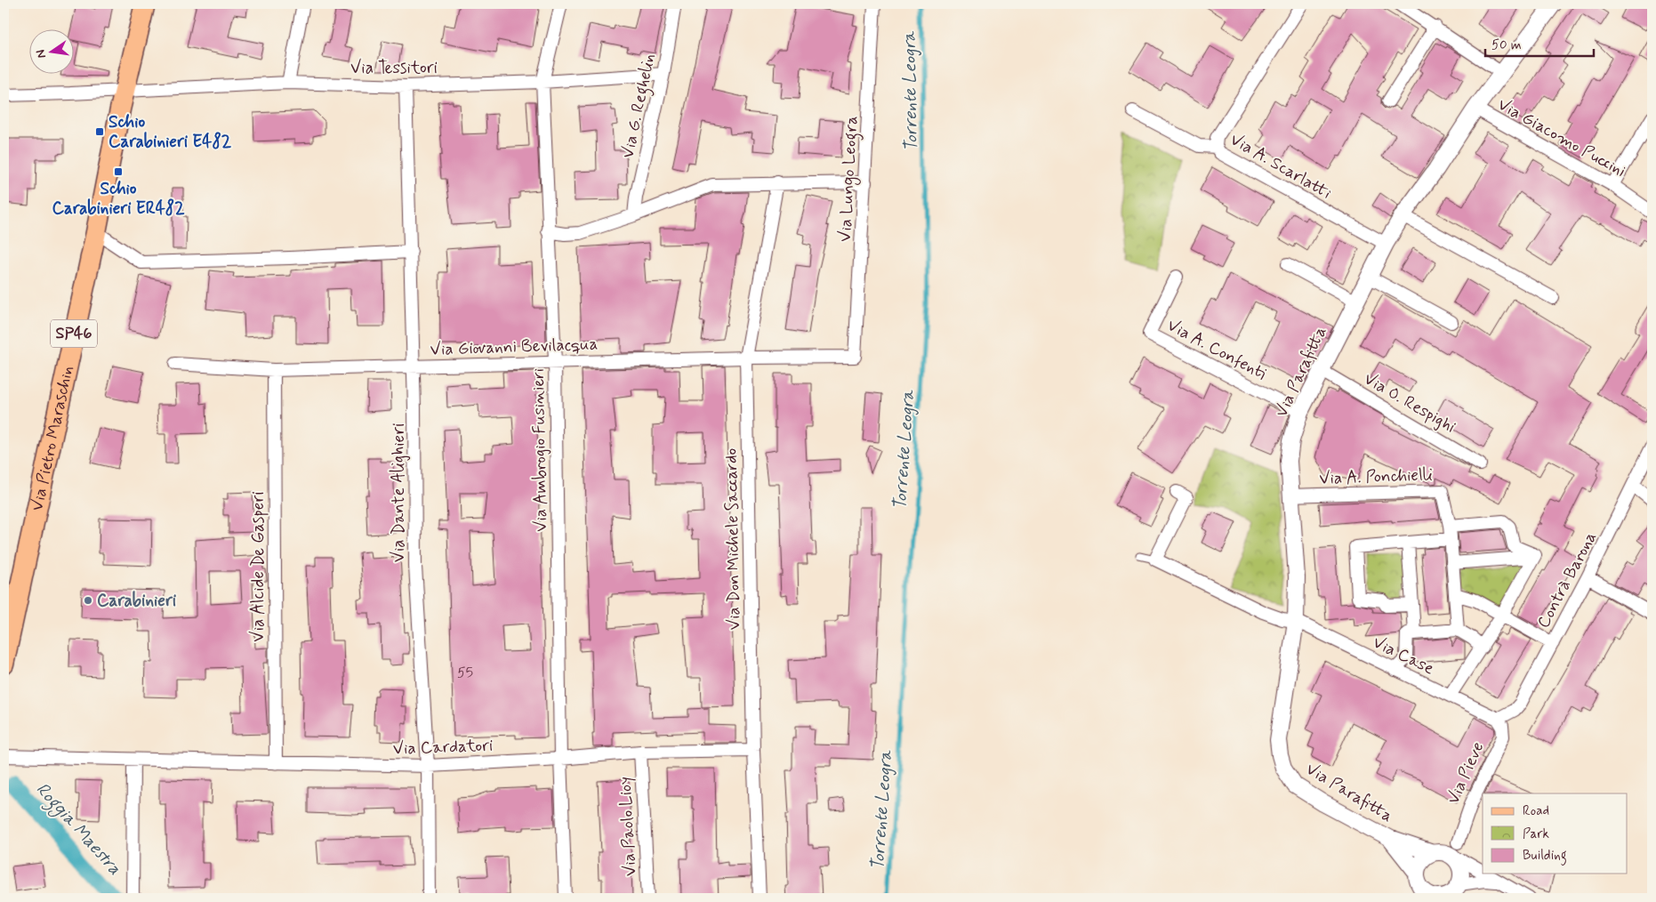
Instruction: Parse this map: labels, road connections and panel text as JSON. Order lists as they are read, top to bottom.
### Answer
{
  "streets": {
    "main road": ["SP46", "Via Pietro Maraschin"],
    "street": [
      "Via Tessitori",
      "Via G. Reghelin",
      "Via Giacomo Puccini",
      "Via A. Scarlatti",
      "Via Lungo Leogra",
      "Via Giovanni Bevilacqua",
      "Via A. Confenti",
      "Via Parafitta",
      "Via O. Respighi",
      "Via Ambrogio Fusinieri",
      "Via A. Ponchielli",
      "Via Dante Alighieri",
      "Via Don Michele Saccardo",
      "Via Alcide De Gasperi",
      "Contrà Barona",
      "Via Case",
      "Via Cardatori",
      "Via Pieve",
      "Via Paolo Lioy"
    ]
  },
  "crossings": [
    ["Via Tessitori", "Via G. Reghelin"],
    ["Via Tessitori", "Via Pietro Maraschin"],
    ["Via Tessitori", "Via Ambrogio Fusinieri"],
    ["Via Tessitori", "Via Dante Alighieri"],
    ["Via Giacomo Puccini", "Via Parafitta"],
    ["Via A. Scarlatti", "Via Parafitta"],
    ["Via Lungo Leogra", "Via Giovanni Bevilacqua"],
    ["Via Giovanni Bevilacqua", "Via Ambrogio Fusinieri"],
    ["Via Giovanni Bevilacqua", "Via Dante Alighieri"],
    ["Via Giovanni Bevilacqua", "Via Don Michele Saccardo"],
    ["Via Giovanni Bevilacqua", "Via Alcide De Gasperi"],
    ["Via A. Confenti", "Via Parafitta"],
    ["Via Parafitta", "Via O. Respighi"],
    ["Via Parafitta", "Via A. Ponchielli"],
    ["Via Parafitta", "Via Case"],
    ["Via Parafitta", "Via Pieve"],
    ["Via Ambrogio Fusinieri", "Via Cardatori"],
    ["Via Dante Alighieri", "Via Cardatori"],
    ["Via Don Michele Saccardo", "Via Cardatori"],
    ["Via Alcide De Gasperi", "Via Cardatori"],
    ["Contrà Barona", "Via Case"],
    ["Contrà Barona", "Via Pieve"],
    ["Via Case", "Via Pieve"],
    ["Via Cardatori", "Via Paolo Lioy"]
  ],
  "water": ["Torrente Leogra", "Roggia Maestra"],
  "places": {
    "transit": ["Schio Carabinieri E482", "Schio Carabinieri ER482"],
    "other": ["Carabinieri"]
  },
  "house_numbers": ["55"],
  "legend": ["Road", "Park", "Building"],
  "scale_bar": "50 m",
  "north": "left"
}
